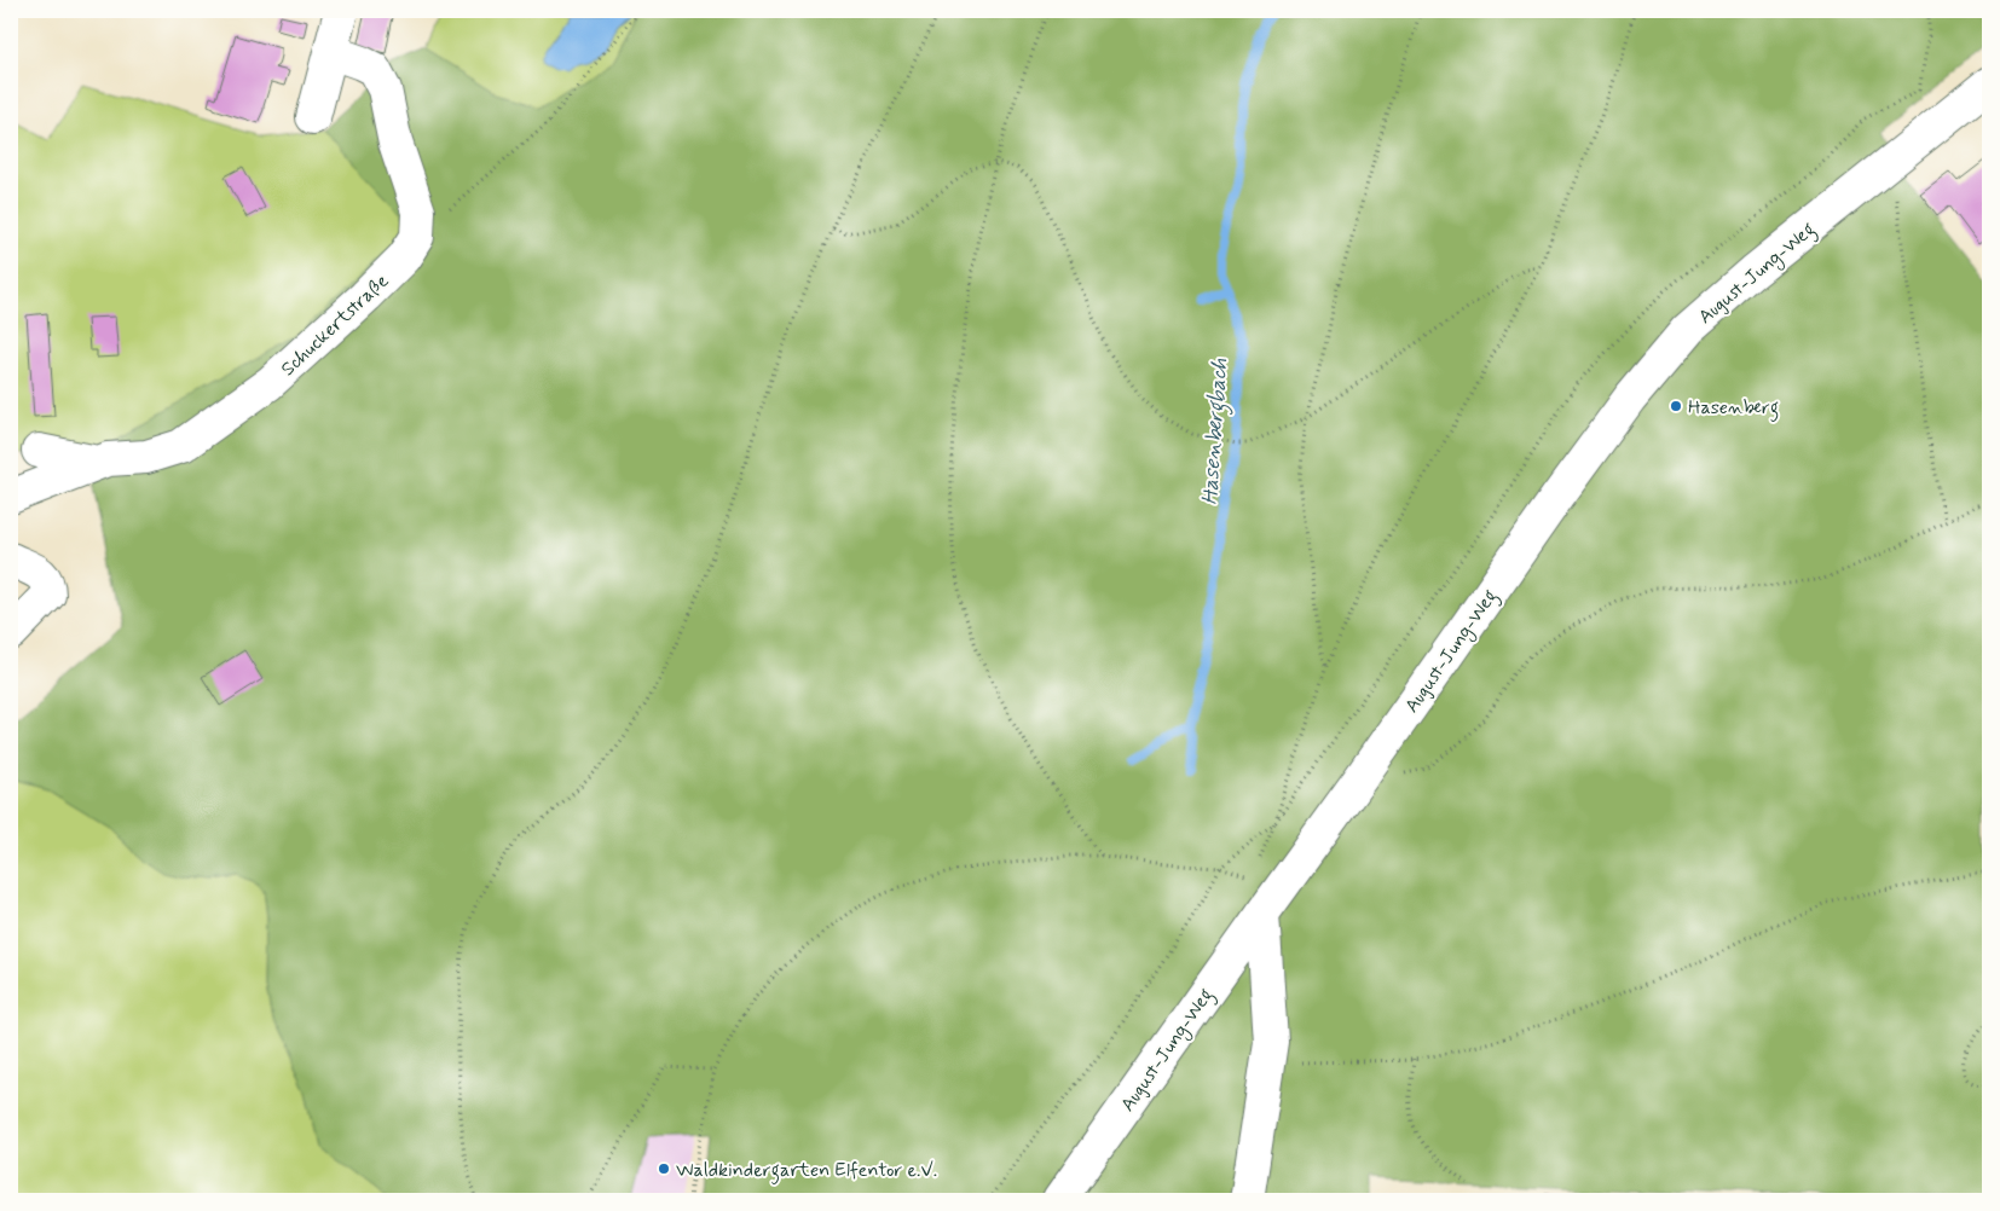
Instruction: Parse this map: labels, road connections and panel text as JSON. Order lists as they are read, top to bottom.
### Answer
{
  "streets": {
    "street": ["August-Jung-Weg", "Schuckertstraße"]
  },
  "water": ["Hasenbergbach"],
  "places": ["Hasenberg", "Waldkindergarten Elfentor e.V."]
}
